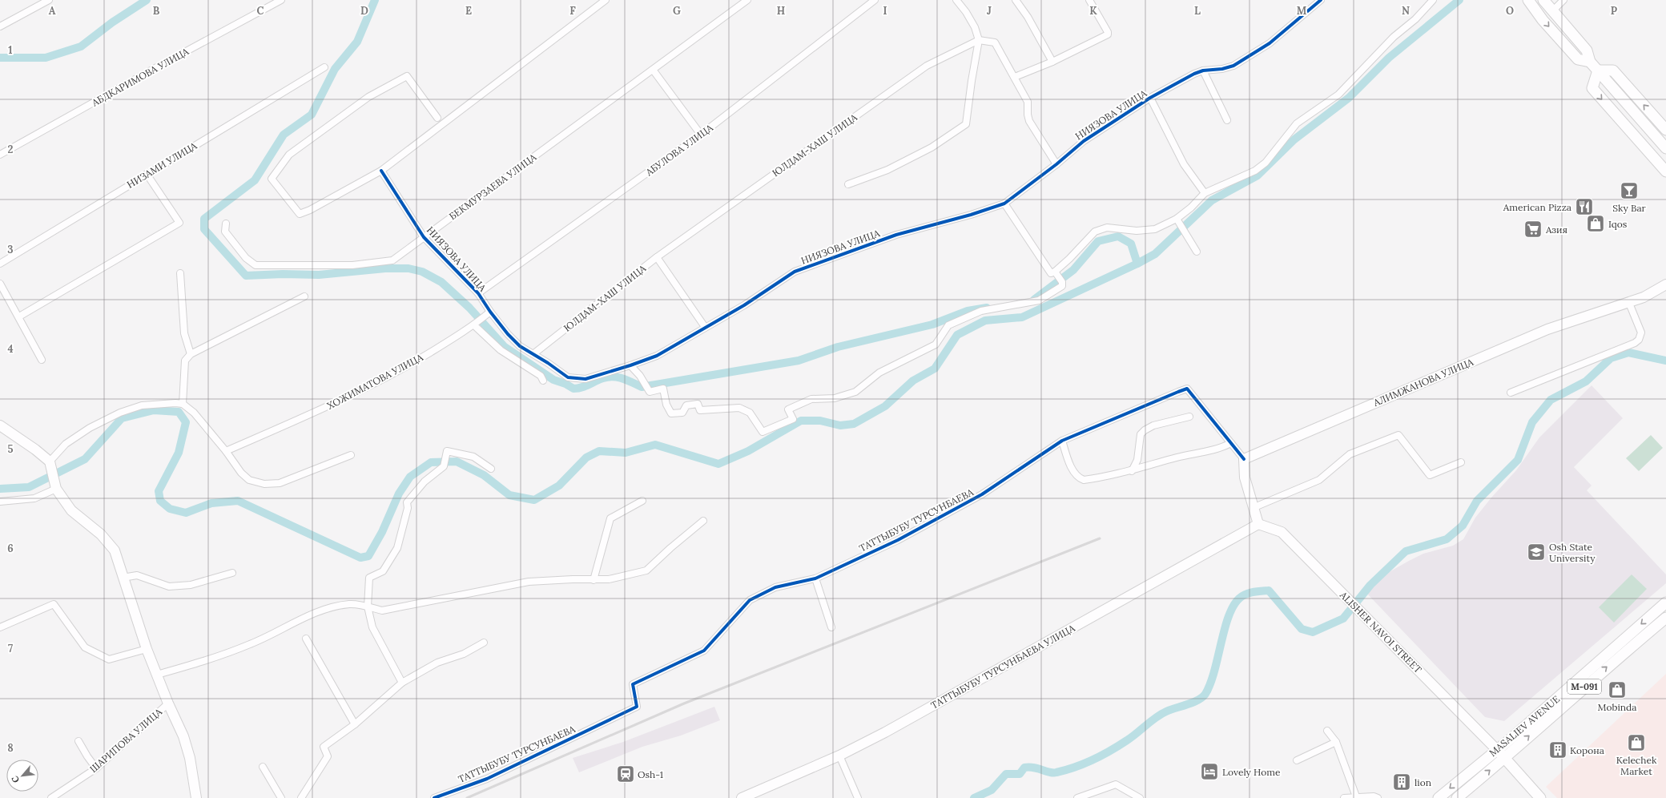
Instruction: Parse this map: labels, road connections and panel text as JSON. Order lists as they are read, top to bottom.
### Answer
{
  "streets": {
    "main road": ["М-091", "MASALIEV AVENUE"],
    "street": [
      "АБДКАРИМОВА УЛИЦА",
      "НИЯЗОВА УЛИЦА",
      "ЮЛДАМ-ХАШ УЛИЦА",
      "АБУЛОВА УЛИЦА",
      "НИЗАМИ УЛИЦА",
      "БЕКМУРЗАЕВА УЛИЦА",
      "ХОЖИМАТОВА УЛИЦА",
      "АЛИМЖАНОВА УЛИЦА",
      "ТАТТЫБУБУ ТУРСУНБАЕВА",
      "ALISHER NAVOI STREET",
      "ТАТТЫБУБУ ТУРСУНБАЕВА УЛИЦА",
      "ШАРИПОВА УЛИЦА"
    ]
  },
  "crossings": [
    ["НИЯЗОВА УЛИЦА", "ЮЛДАМ-ХАШ УЛИЦА"],
    ["НИЯЗОВА УЛИЦА", "АБУЛОВА УЛИЦА"],
    ["НИЯЗОВА УЛИЦА", "БЕКМУРЗАЕВА УЛИЦА"],
    ["НИЯЗОВА УЛИЦА", "ХОЖИМАТОВА УЛИЦА"],
    ["АЛИМЖАНОВА УЛИЦА", "ТАТТЫБУБУ ТУРСУНБАЕВА"],
    ["ALISHER NAVOI STREET", "ТАТТЫБУБУ ТУРСУНБАЕВА УЛИЦА"],
    ["ALISHER NAVOI STREET", "MASALIEV AVENUE"]
  ],
  "places": {
    "bar": ["Sky Bar"],
    "restaurant": ["American Pizza"],
    "shop": ["Iqos", "Mobinda", "Kelechek Market"],
    "supermarket": ["Азия"],
    "school or university": ["Osh State University"],
    "building": ["Корона", "lion"],
    "hotel": ["Lovely Home"],
    "station": ["Osh-1"]
  },
  "north": "bottom left",
  "grid": {
    "columns": [
      "A",
      "B",
      "C",
      "D",
      "E",
      "F",
      "G",
      "H",
      "I",
      "J",
      "K",
      "L",
      "M",
      "N",
      "O",
      "P"
    ],
    "rows": [
      "1",
      "2",
      "3",
      "4",
      "5",
      "6",
      "7",
      "8"
    ]
  }
}
